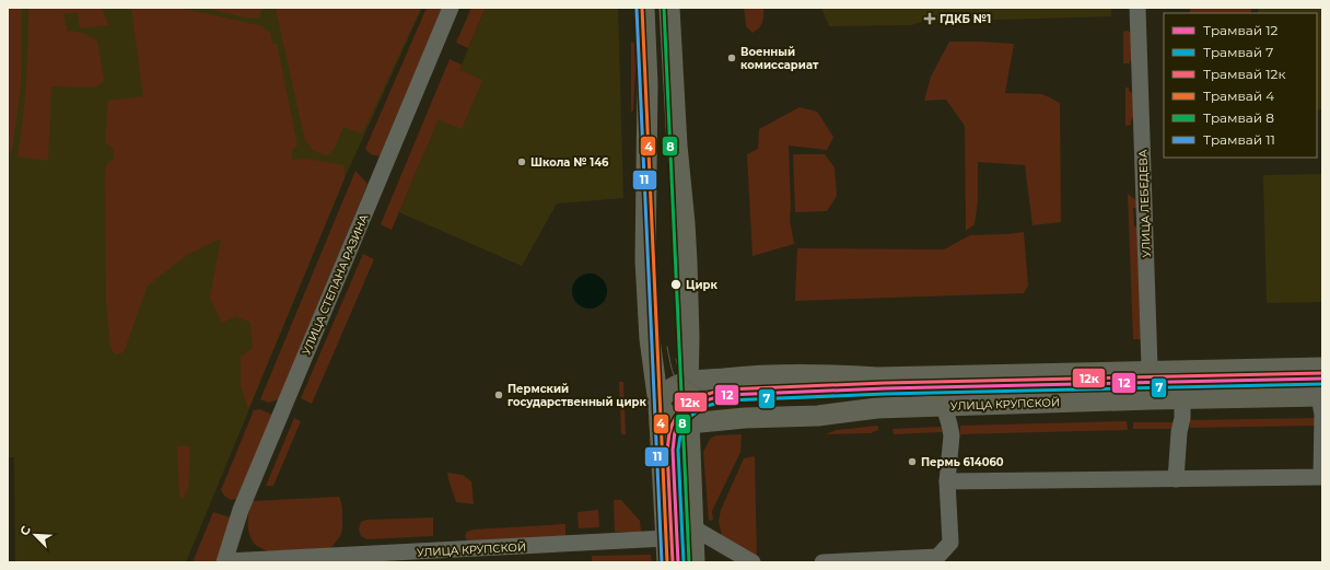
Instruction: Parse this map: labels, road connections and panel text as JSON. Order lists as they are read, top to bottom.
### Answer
{
  "streets": {
    "main road": ["УЛИЦА КРУПСКОЙ"],
    "street": ["УЛИЦА ЛЕБЕДЕВА", "УЛИЦА СТЕПАНА РАЗИНА"]
  },
  "crossings": [
    ["УЛИЦА ЛЕБЕДЕВА", "УЛИЦА КРУПСКОЙ"],
    ["УЛИЦА СТЕПАНА РАЗИНА", "УЛИЦА КРУПСКОЙ"]
  ],
  "places": {
    "health": ["ГДКБ №1"],
    "other": [
      "Военный комиссариат",
      "Школа № 146",
      "Цирк",
      "Пермский государственный цирк",
      "Пермь 614060"
    ]
  },
  "lines": [
    "tram line 4",
    "tram line 8",
    "tram line 11",
    "tram line 12к",
    "tram line 12",
    "tram line 7"
  ],
  "legend": [
    "Трамвай 12",
    "Трамвай 7",
    "Трамвай 12к",
    "Трамвай 4",
    "Трамвай 8",
    "Трамвай 11"
  ],
  "north": "top left"
}
